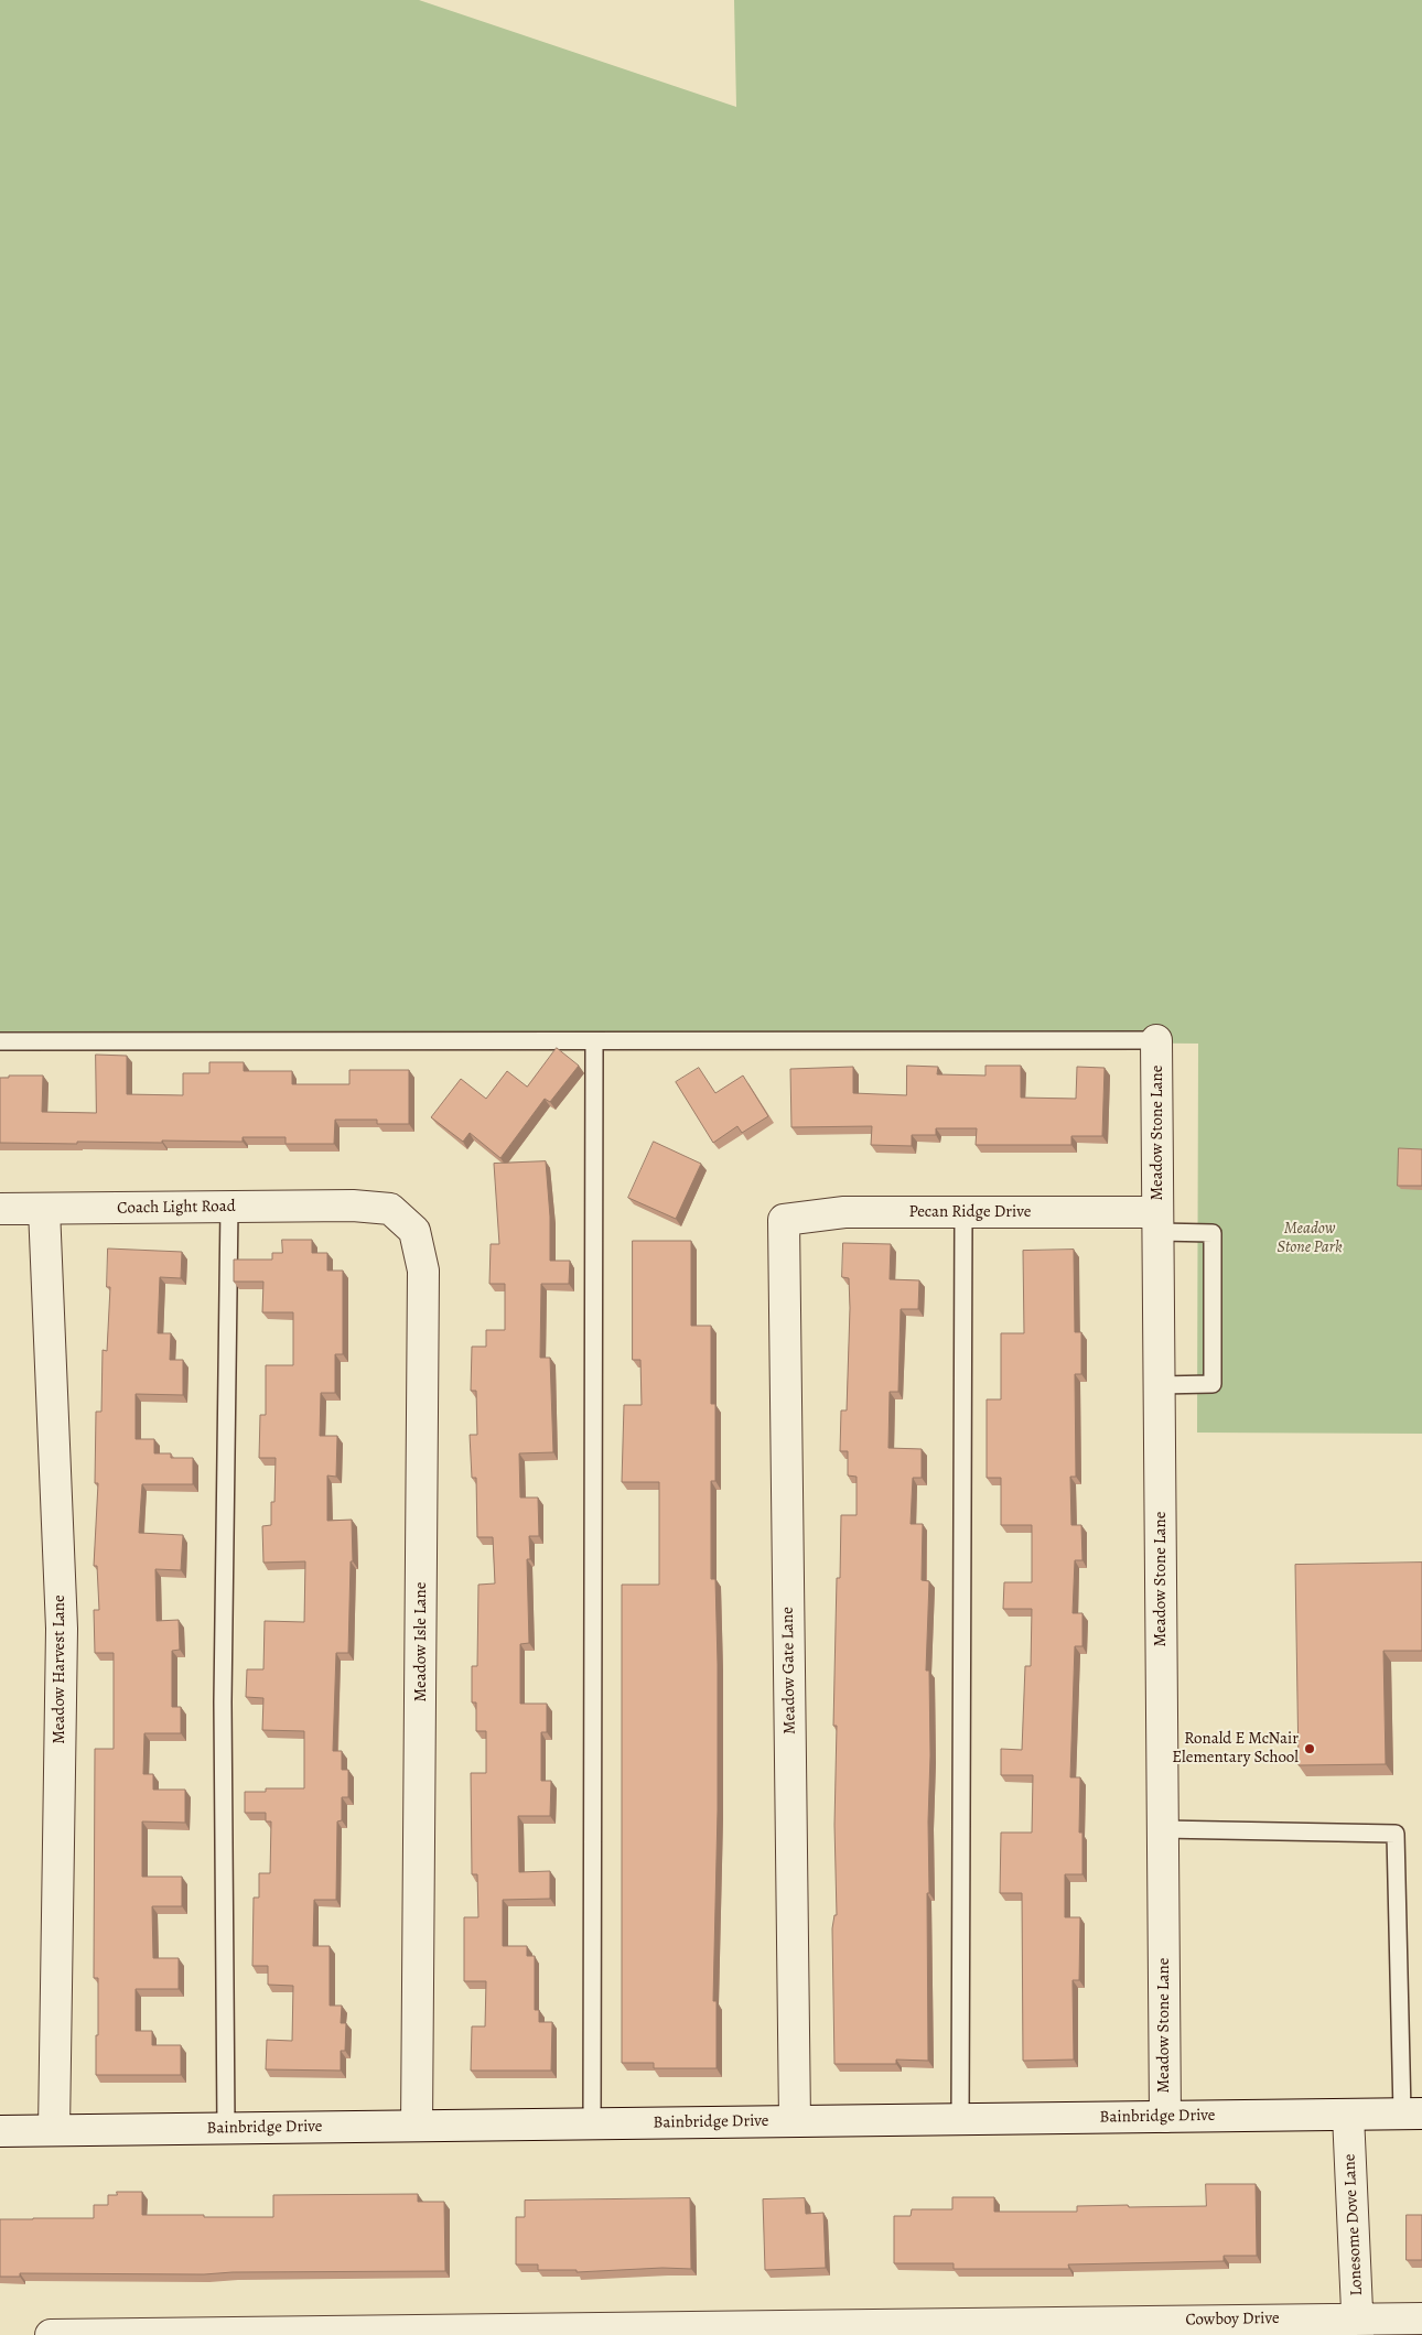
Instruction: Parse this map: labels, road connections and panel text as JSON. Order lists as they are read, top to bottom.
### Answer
{
  "streets": {
    "street": [
      "Meadow Stone Lane",
      "Coach Light Road",
      "Pecan Ridge Drive",
      "Meadow Isle Lane",
      "Meadow Harvest Lane",
      "Meadow Gate Lane",
      "Bainbridge Drive",
      "Lonesome Dove Lane",
      "Cowboy Drive"
    ]
  },
  "crossings": [
    ["Meadow Stone Lane", "Pecan Ridge Drive"],
    ["Meadow Stone Lane", "Bainbridge Drive"],
    ["Coach Light Road", "Meadow Isle Lane"],
    ["Coach Light Road", "Meadow Harvest Lane"],
    ["Pecan Ridge Drive", "Meadow Gate Lane"],
    ["Meadow Isle Lane", "Bainbridge Drive"],
    ["Meadow Harvest Lane", "Bainbridge Drive"],
    ["Meadow Gate Lane", "Bainbridge Drive"],
    ["Bainbridge Drive", "Lonesome Dove Lane"],
    ["Lonesome Dove Lane", "Cowboy Drive"]
  ],
  "parks": ["Meadow Stone Park"],
  "places": ["Ronald E McNair Elementary School"]
}
